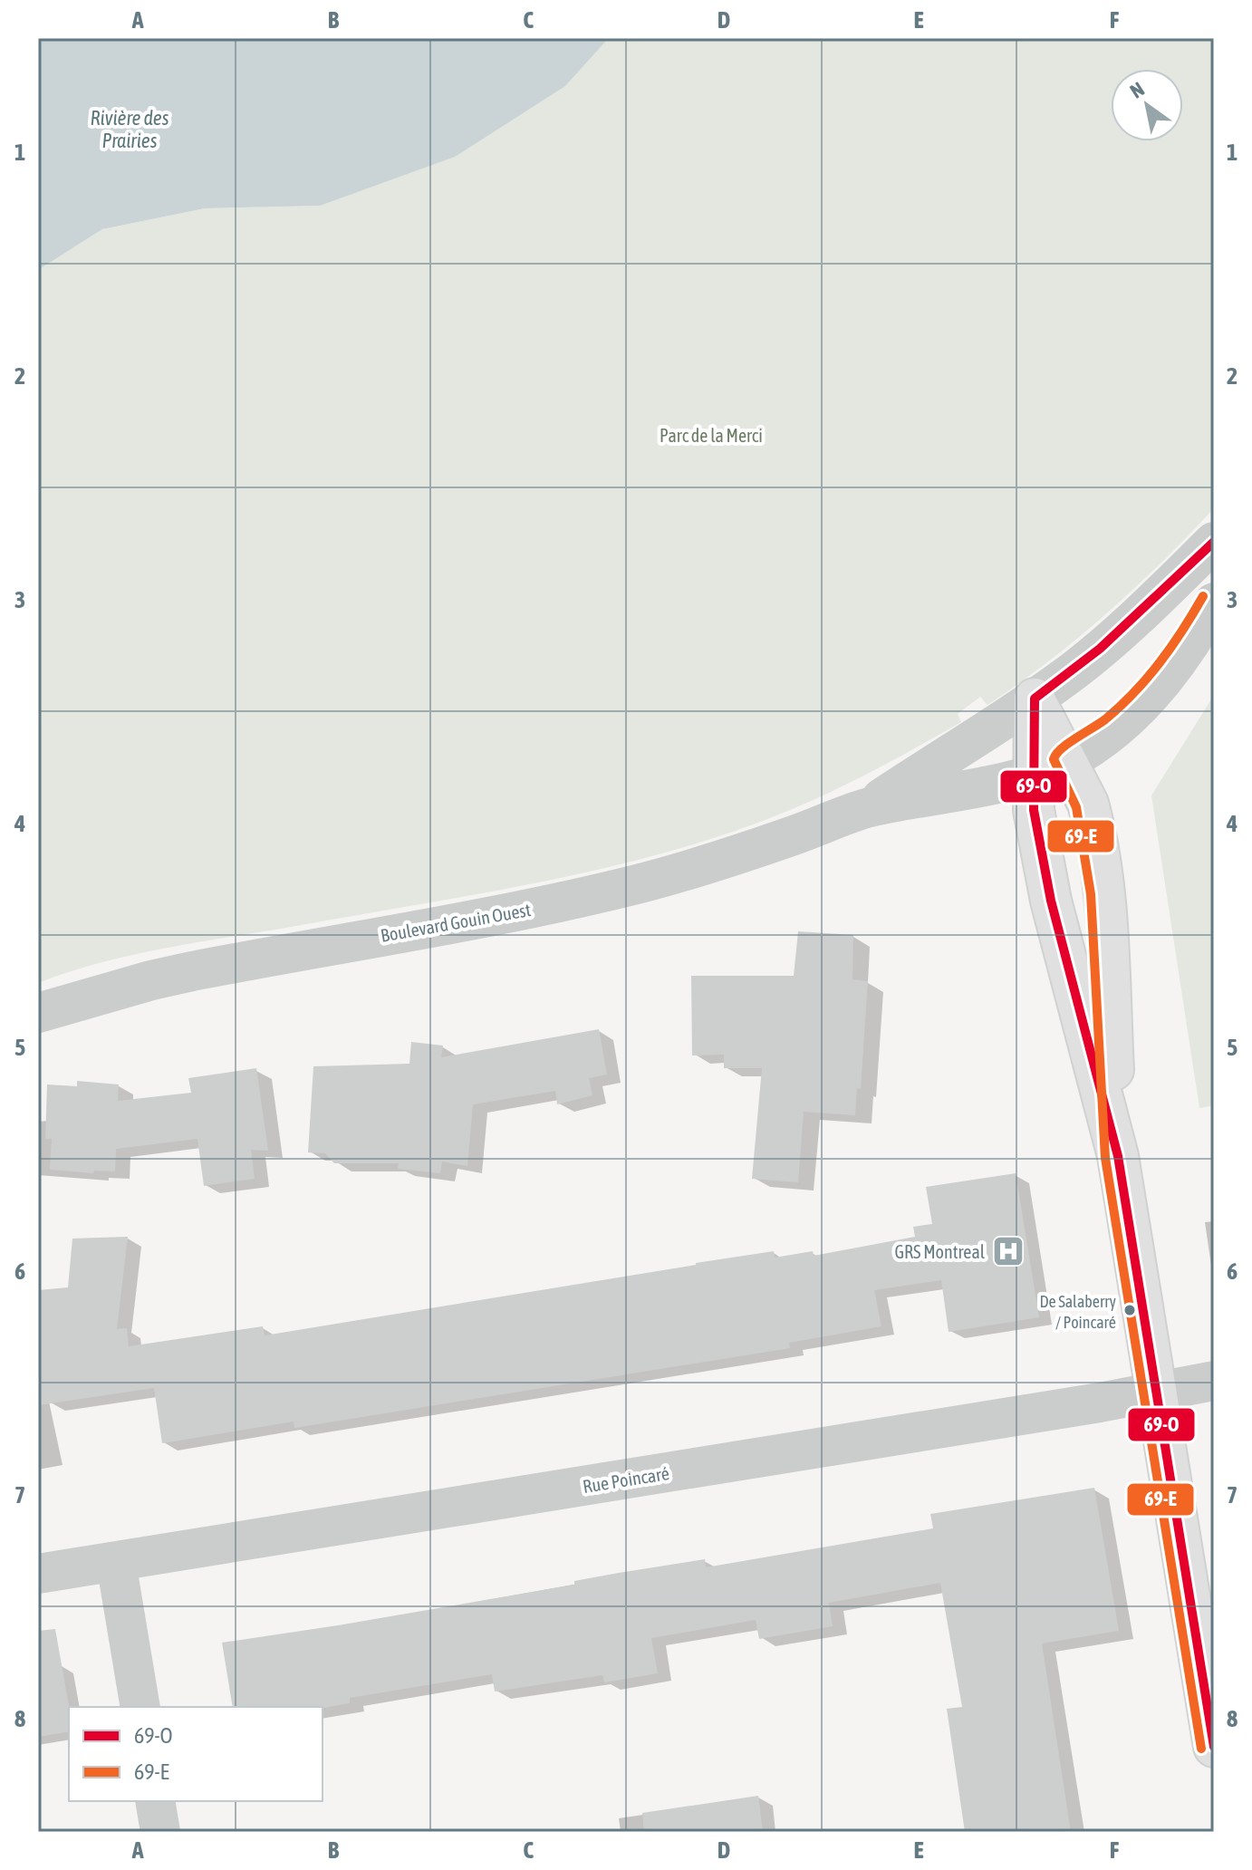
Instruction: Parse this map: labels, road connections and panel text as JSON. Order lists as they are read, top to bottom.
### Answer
{
  "streets": {
    "street": ["Boulevard Gouin Ouest", "Rue Poincaré"]
  },
  "water": ["Rivière des Prairies"],
  "parks": ["Parc de la Merci"],
  "places": {
    "hospital": ["GRS Montreal"],
    "other": ["De Salaberry / Poincaré"]
  },
  "lines": ["transit line 69-O", "transit line 69-E"],
  "legend": ["69-O", "69-E"],
  "north": "top left",
  "grid": {
    "columns": [
      "A",
      "B",
      "C",
      "D",
      "E",
      "F"
    ],
    "rows": [
      "1",
      "2",
      "3",
      "4",
      "5",
      "6",
      "7",
      "8"
    ]
  }
}
